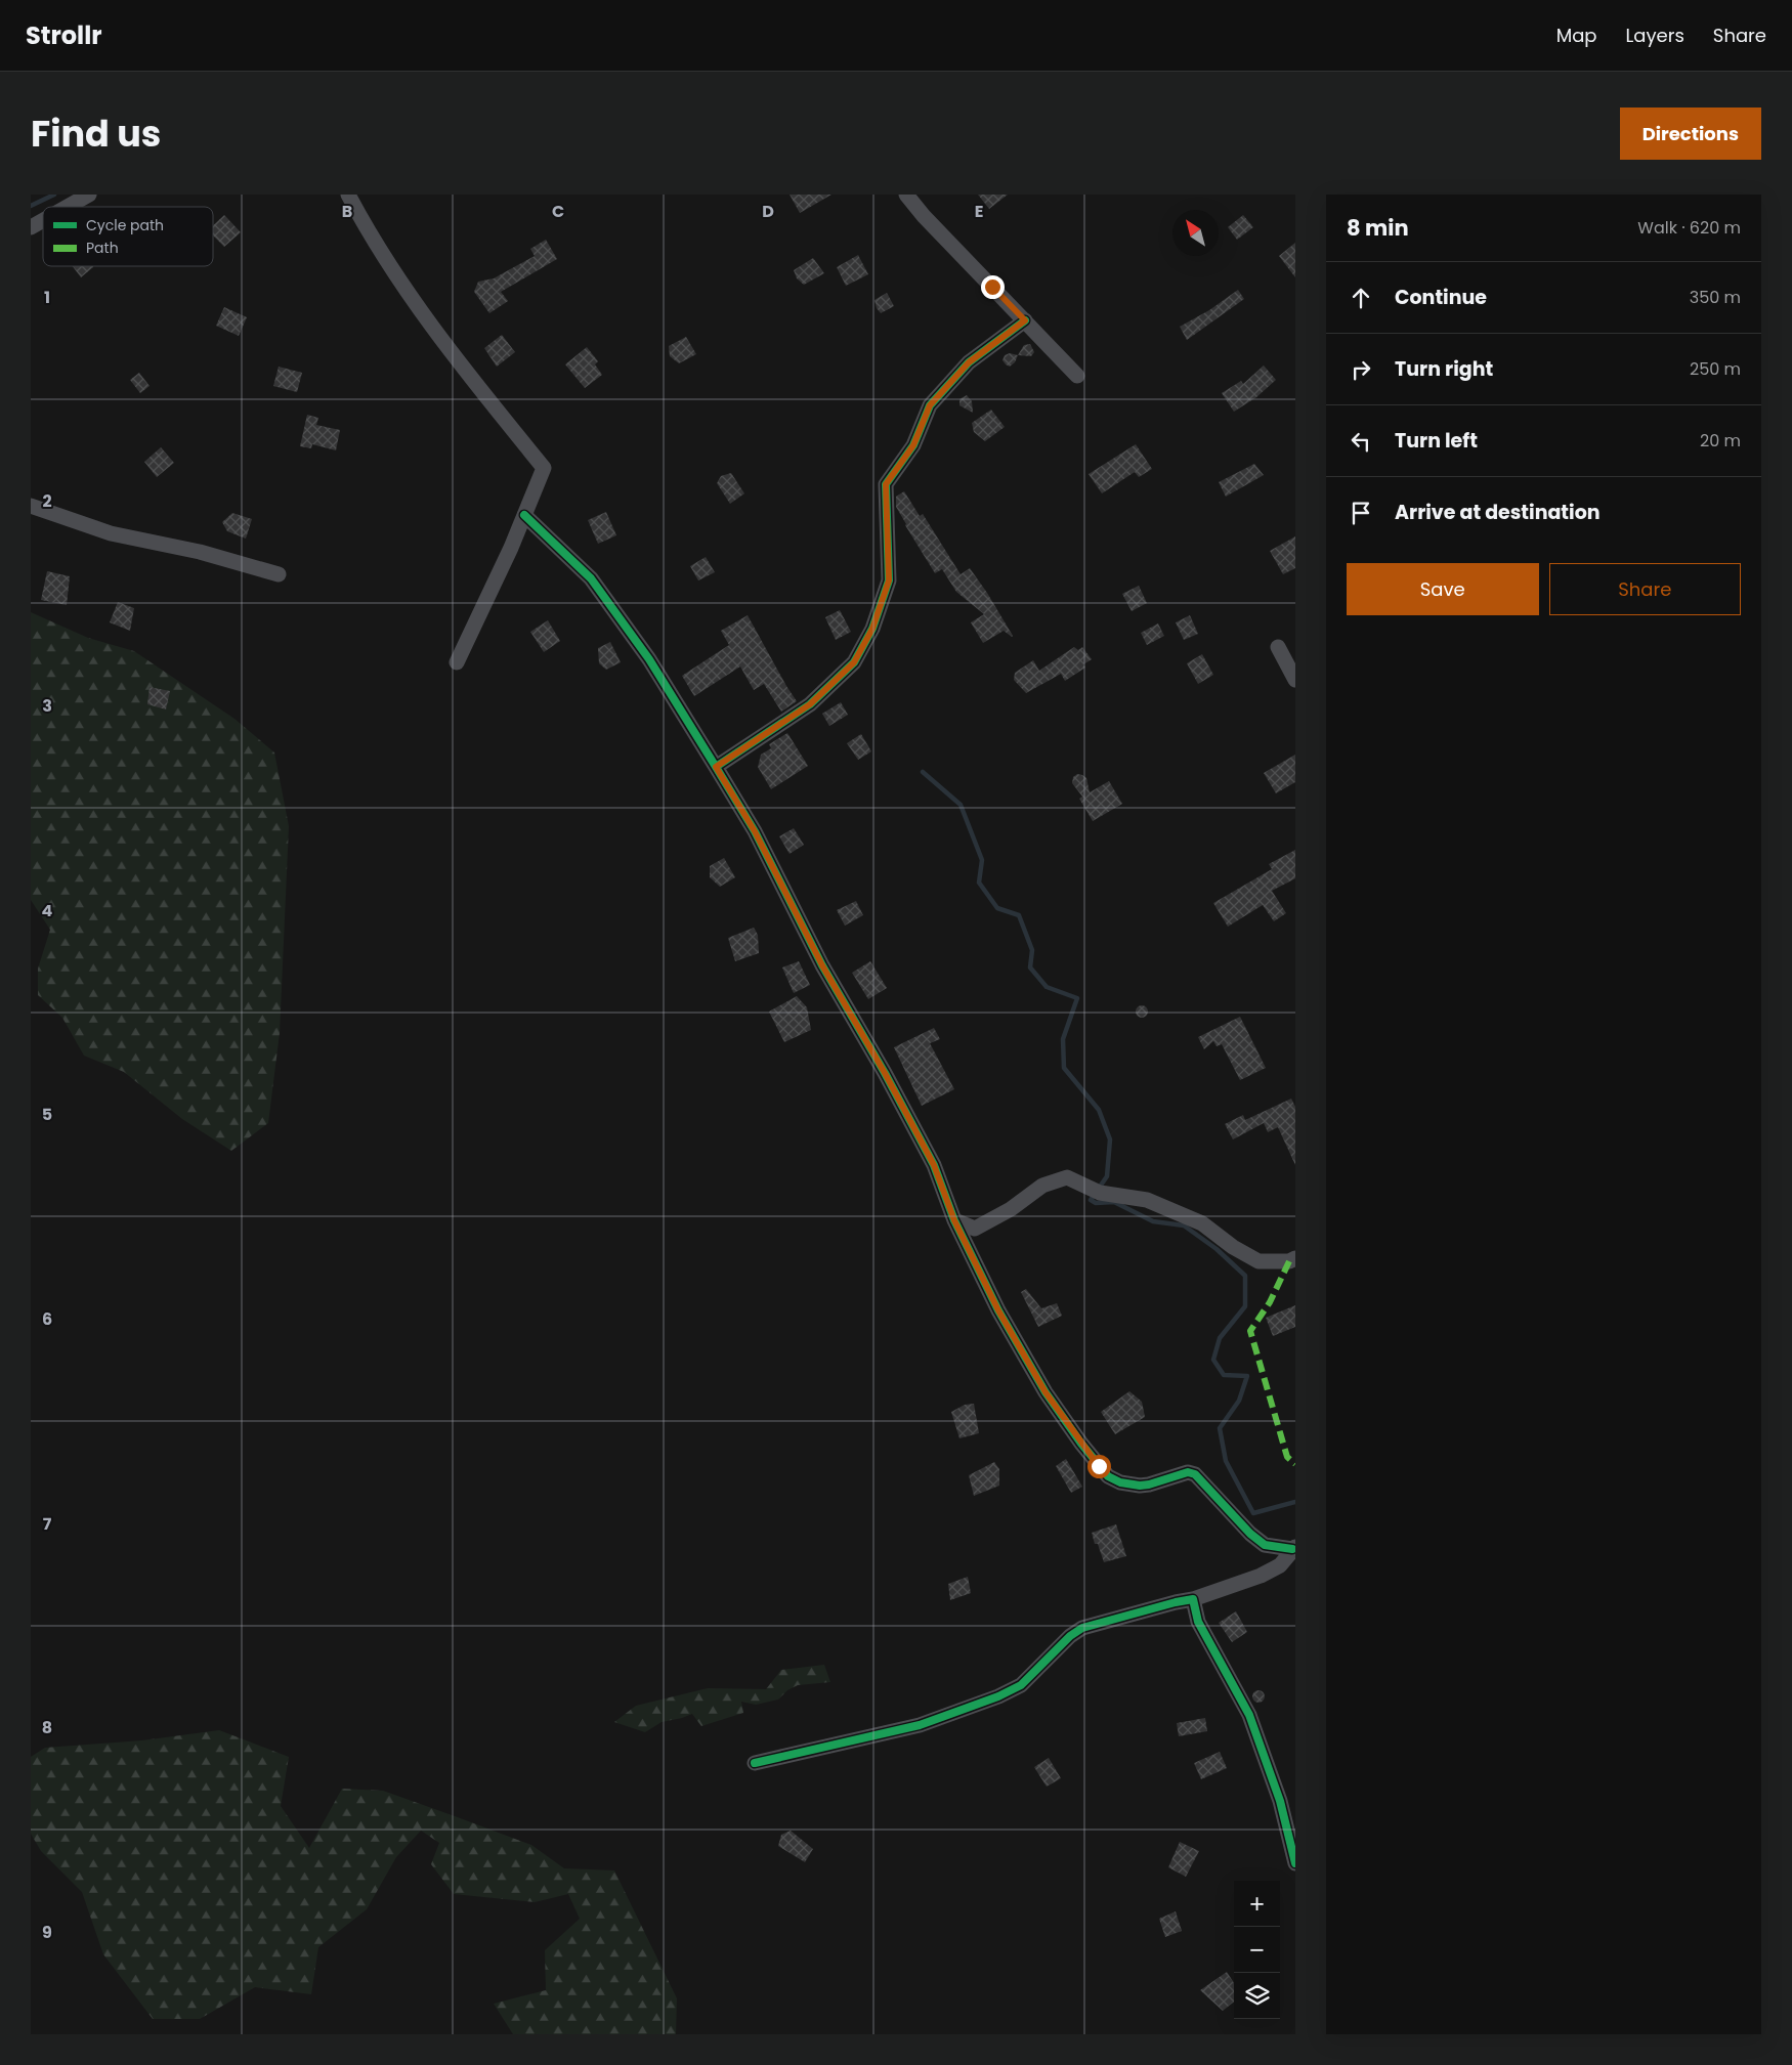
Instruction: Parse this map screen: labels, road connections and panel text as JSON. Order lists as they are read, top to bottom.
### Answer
{
  "legend": ["Cycle path", "Path"],
  "north": "top left",
  "page": {
    "header": "Strollr",
    "nav": ["Map", "Layers", "Share"],
    "title": "Find us",
    "buttons": [
      "Directions",
      ["Save", "Share"]
    ],
    "heading": ["8 min", "Walk · 620 m"],
    "list": [
      ["Continue", "350 m"],
      ["Turn right", "250 m"],
      ["Turn left", "20 m"],
      "Arrive at destination"
    ],
    "map_buttons": ["+", "−"]
  },
  "grid": {
    "columns": [
      "B",
      "C",
      "D",
      "E"
    ],
    "rows": [
      "1",
      "2",
      "3",
      "4",
      "5",
      "6",
      "7",
      "8",
      "9"
    ]
  }
}
